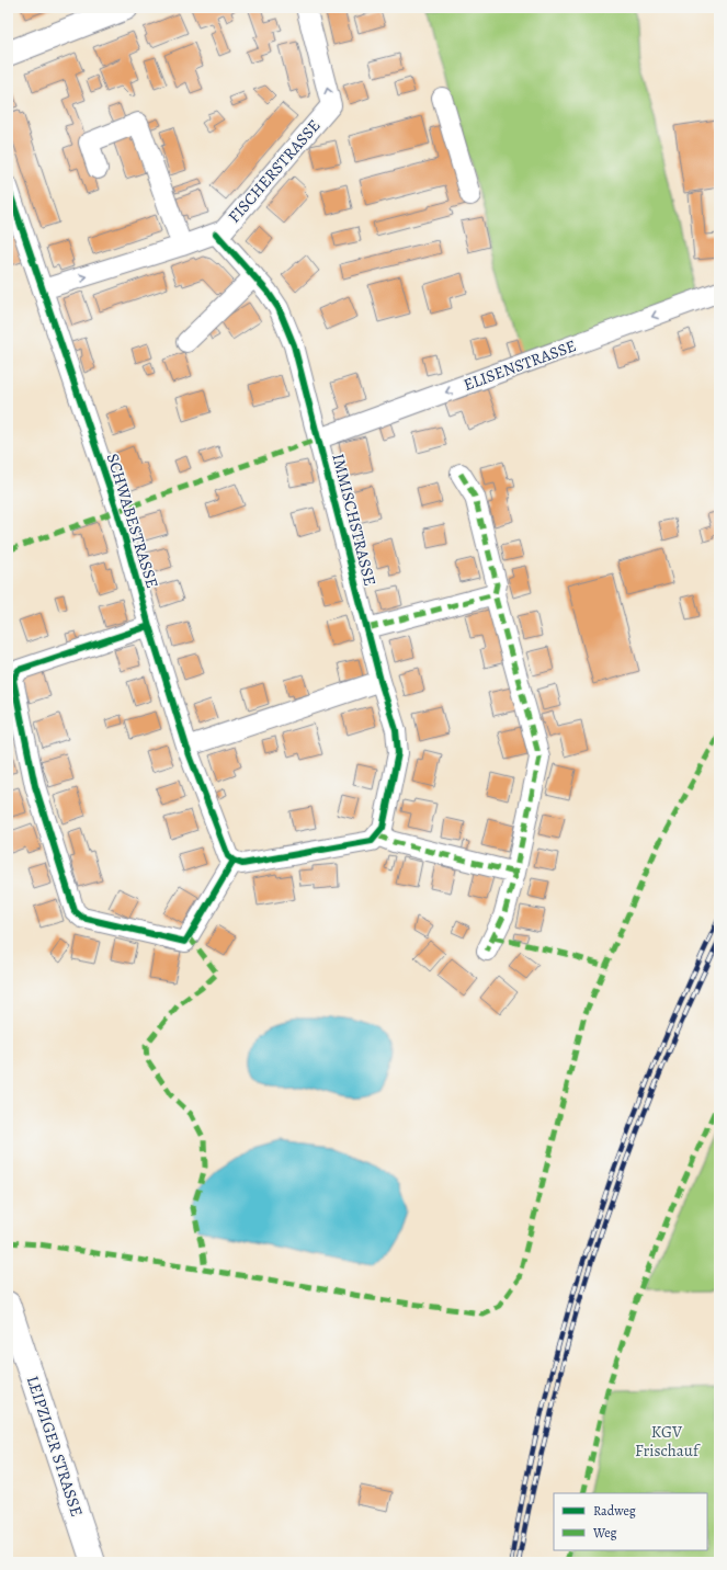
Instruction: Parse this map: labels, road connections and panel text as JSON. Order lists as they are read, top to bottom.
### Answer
{
  "streets": {
    "main road": ["LEIPZIGER STRASSE"],
    "street": [
      "FISCHERSTRASSE",
      "ELISENSTRASSE",
      "IMMISCHSTRASSE",
      "SCHWABESTRASSE"
    ]
  },
  "crossings": [
    ["FISCHERSTRASSE", "IMMISCHSTRASSE"],
    ["FISCHERSTRASSE", "SCHWABESTRASSE"],
    ["ELISENSTRASSE", "IMMISCHSTRASSE"]
  ],
  "one_way": ["FISCHERSTRASSE", "ELISENSTRASSE"],
  "parks": ["KGV Frischauf"],
  "legend": ["Radweg", "Weg"]
}
